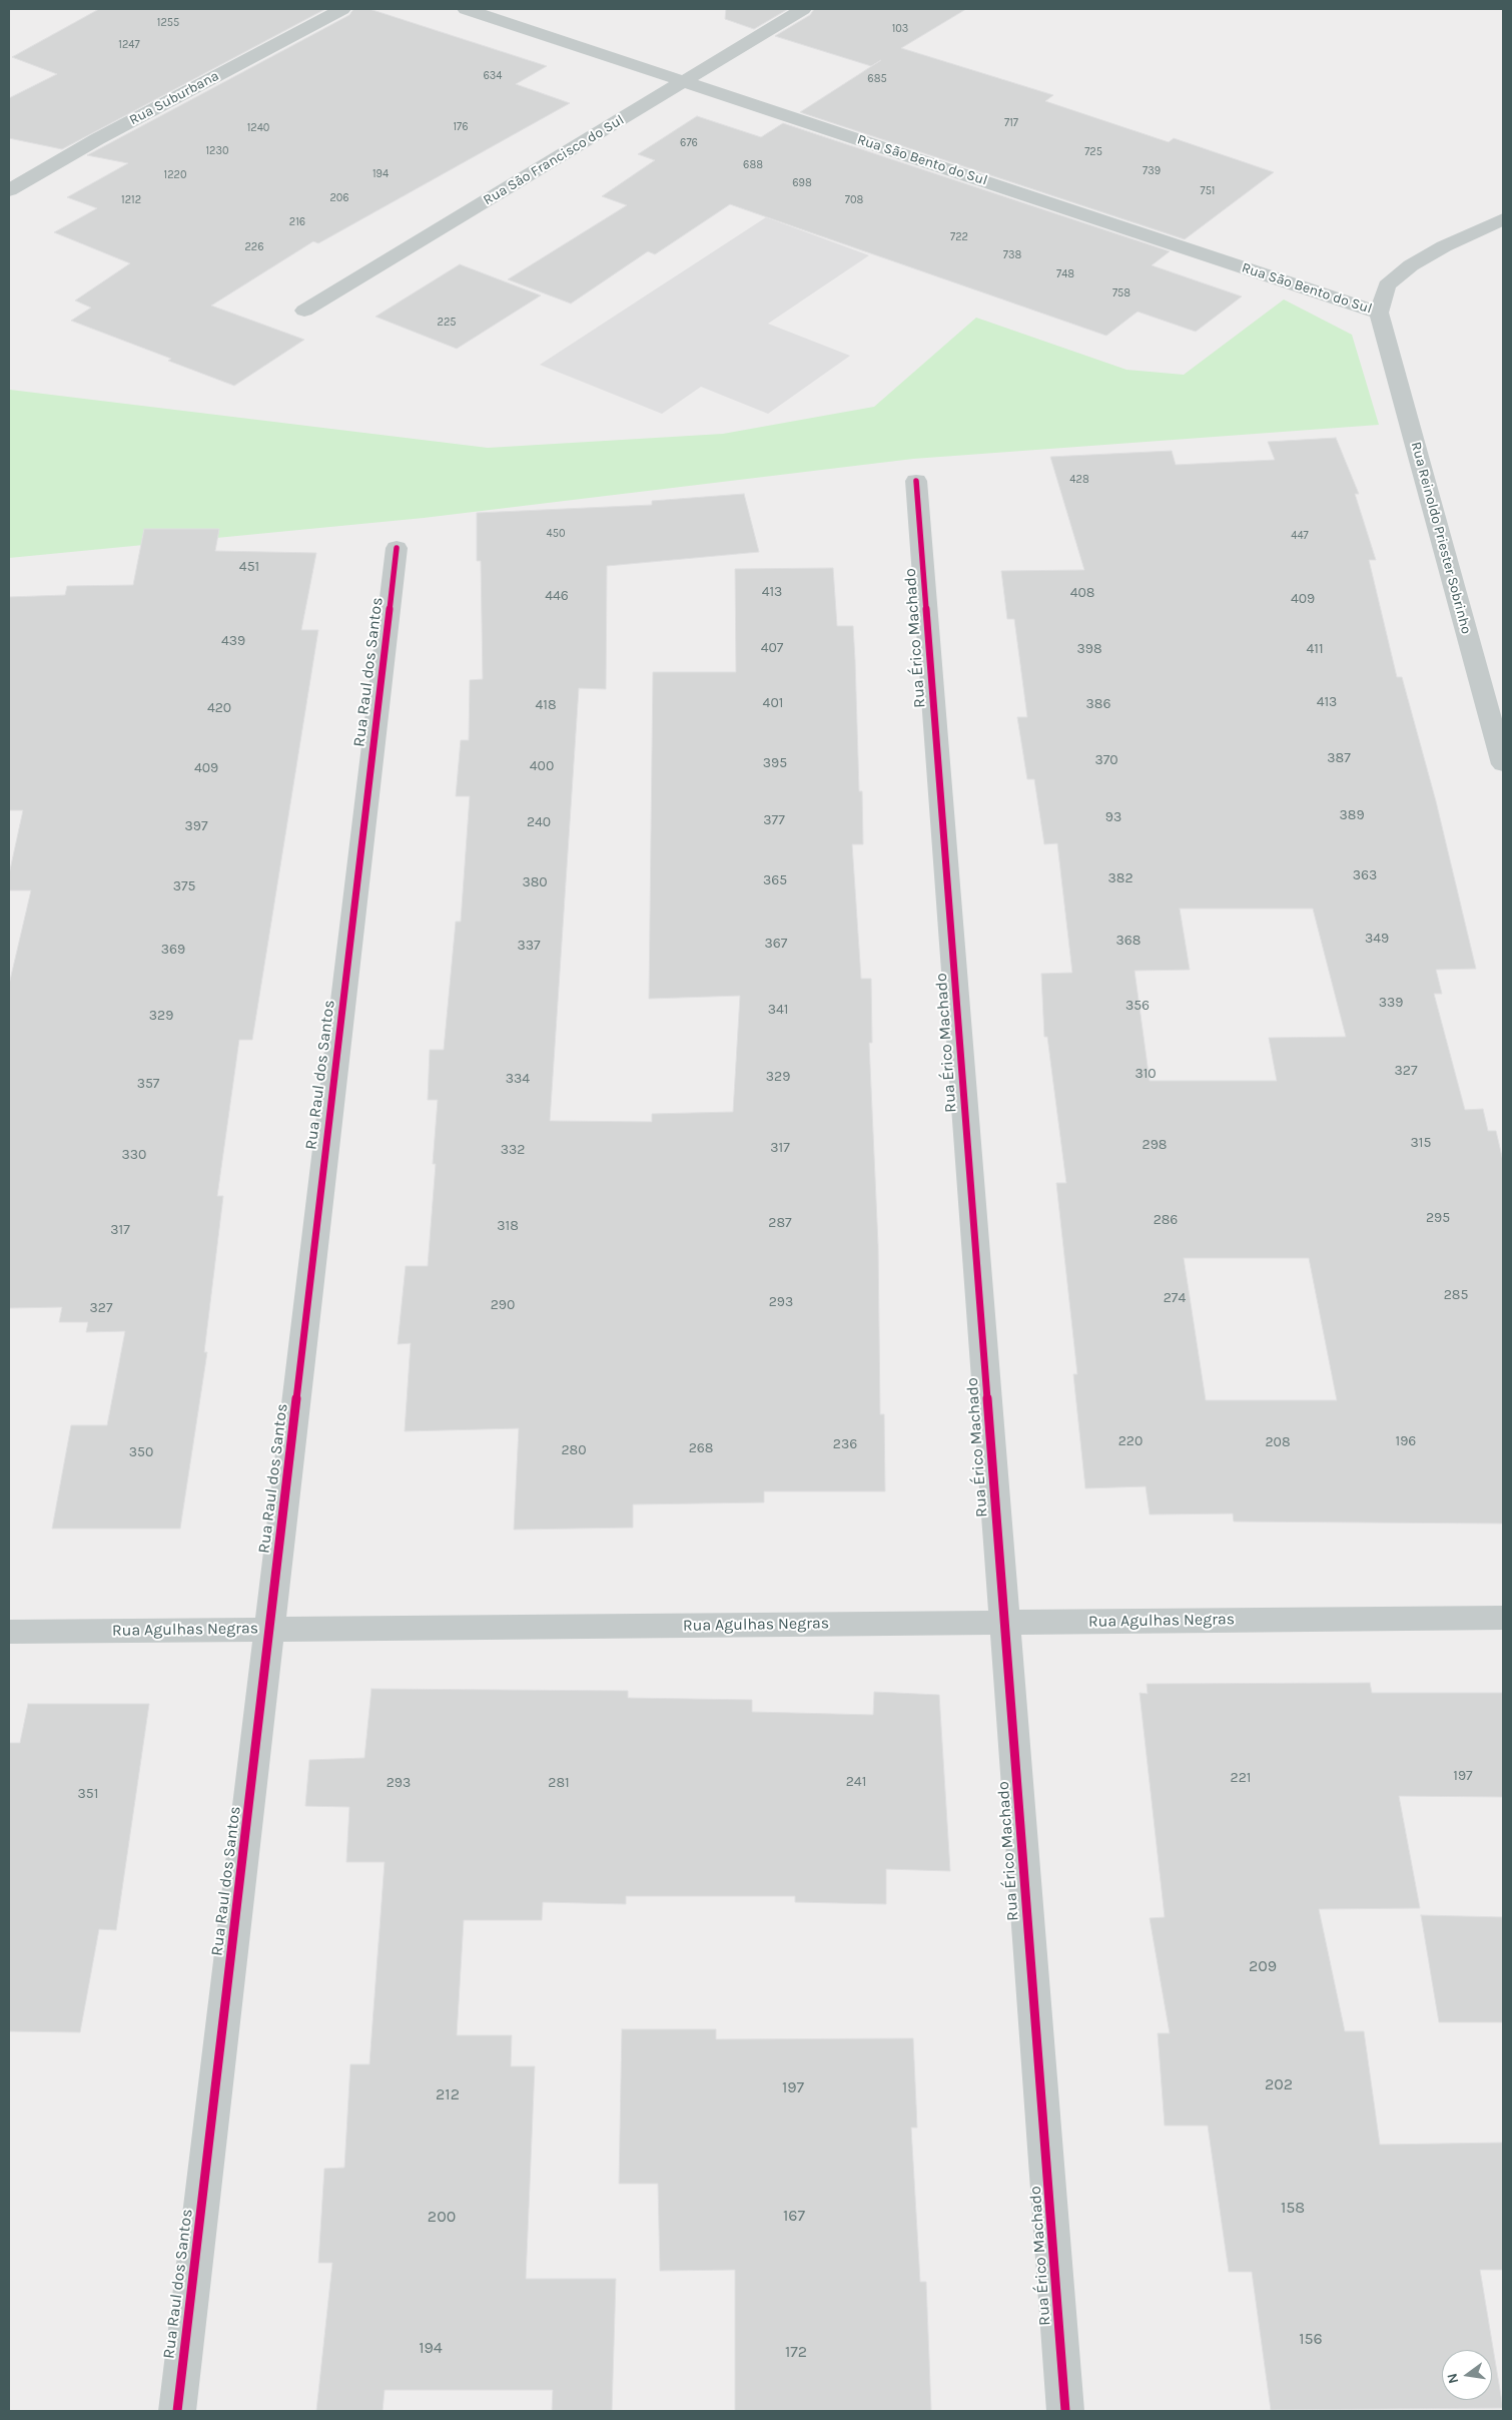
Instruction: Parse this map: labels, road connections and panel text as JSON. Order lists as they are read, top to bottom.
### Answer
{
  "streets": {
    "street": [
      "Rua Suburbana",
      "Rua São Francisco do Sul",
      "Rua São Bento do Sul",
      "Rua Reinoldo Priester Sobrinho",
      "Rua Érico Machado",
      "Rua Raul dos Santos",
      "Rua Agulhas Negras"
    ]
  },
  "crossings": [
    ["Rua São Francisco do Sul", "Rua São Bento do Sul"],
    ["Rua São Bento do Sul", "Rua Reinoldo Priester Sobrinho"],
    ["Rua Érico Machado", "Rua Agulhas Negras"],
    ["Rua Raul dos Santos", "Rua Agulhas Negras"]
  ],
  "house_numbers": [
    "1255",
    "103",
    "1247",
    "634",
    "685",
    "717",
    "176",
    "1240",
    "676",
    "1230",
    "725",
    "688",
    "739",
    "194",
    "1220",
    "698",
    "751",
    "206",
    "1212",
    "708",
    "216",
    "722",
    "226",
    "738",
    "748",
    "758",
    "225",
    "428",
    "450",
    "447",
    "451",
    "413",
    "408",
    "446",
    "409",
    "439",
    "407",
    "398",
    "411",
    "413",
    "401",
    "386",
    "418",
    "420",
    "387",
    "370",
    "395",
    "400",
    "409",
    "389",
    "93",
    "377",
    "240",
    "397",
    "363",
    "382",
    "365",
    "380",
    "375",
    "349",
    "368",
    "367",
    "337",
    "369",
    "339",
    "356",
    "341",
    "329",
    "327",
    "310",
    "329",
    "334",
    "357",
    "315",
    "298",
    "317",
    "332",
    "330",
    "295",
    "286",
    "287",
    "318",
    "317",
    "285",
    "274",
    "293",
    "290",
    "327",
    "220",
    "196",
    "208",
    "236",
    "268",
    "280",
    "350",
    "197",
    "221",
    "241",
    "293",
    "281",
    "351",
    "209",
    "202",
    "197",
    "212",
    "158",
    "167",
    "200",
    "156",
    "194",
    "172"
  ],
  "north": "left"
}
